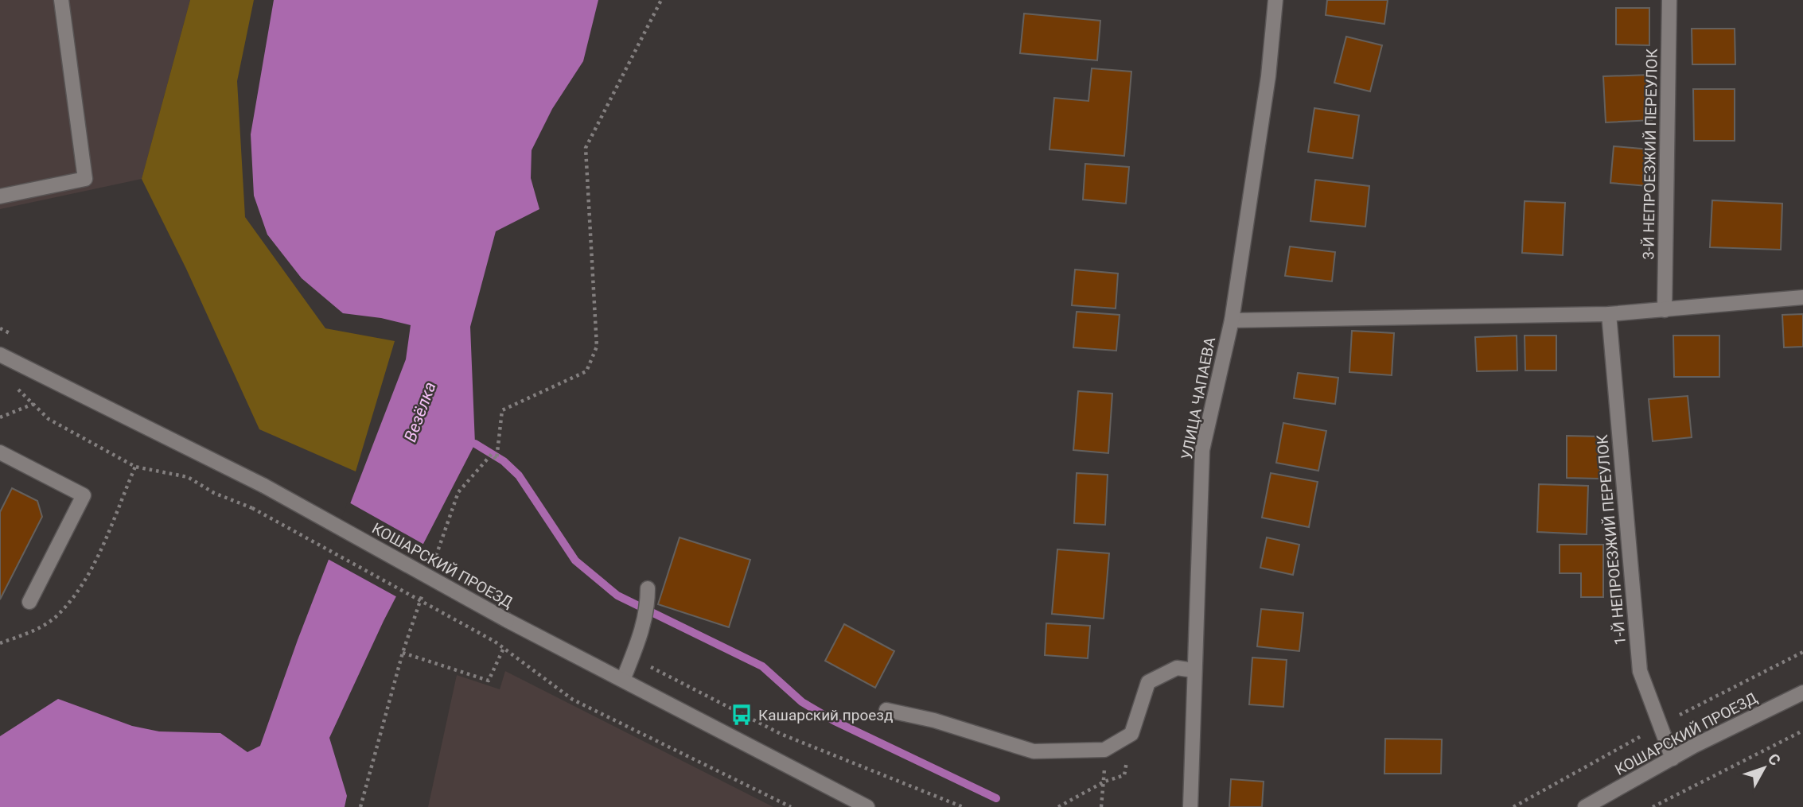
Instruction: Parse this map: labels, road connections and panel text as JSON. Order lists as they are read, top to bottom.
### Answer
{
  "streets": {
    "street": [
      "3-Й НЕПРОЕЗЖИЙ ПЕРЕУЛОК",
      "УЛИЦА ЧАПАЕВА",
      "1-Й НЕПРОЕЗЖИЙ ПЕРЕУЛОК",
      "КОШАРСКИЙ ПРОЕЗД"
    ]
  },
  "crossings": [
    ["1-Й НЕПРОЕЗЖИЙ ПЕРЕУЛОК", "КОШАРСКИЙ ПРОЕЗД"]
  ],
  "water": ["Везёлка"],
  "places": {
    "bus stop": ["Кашарский проезд"]
  },
  "north": "top right"
}
